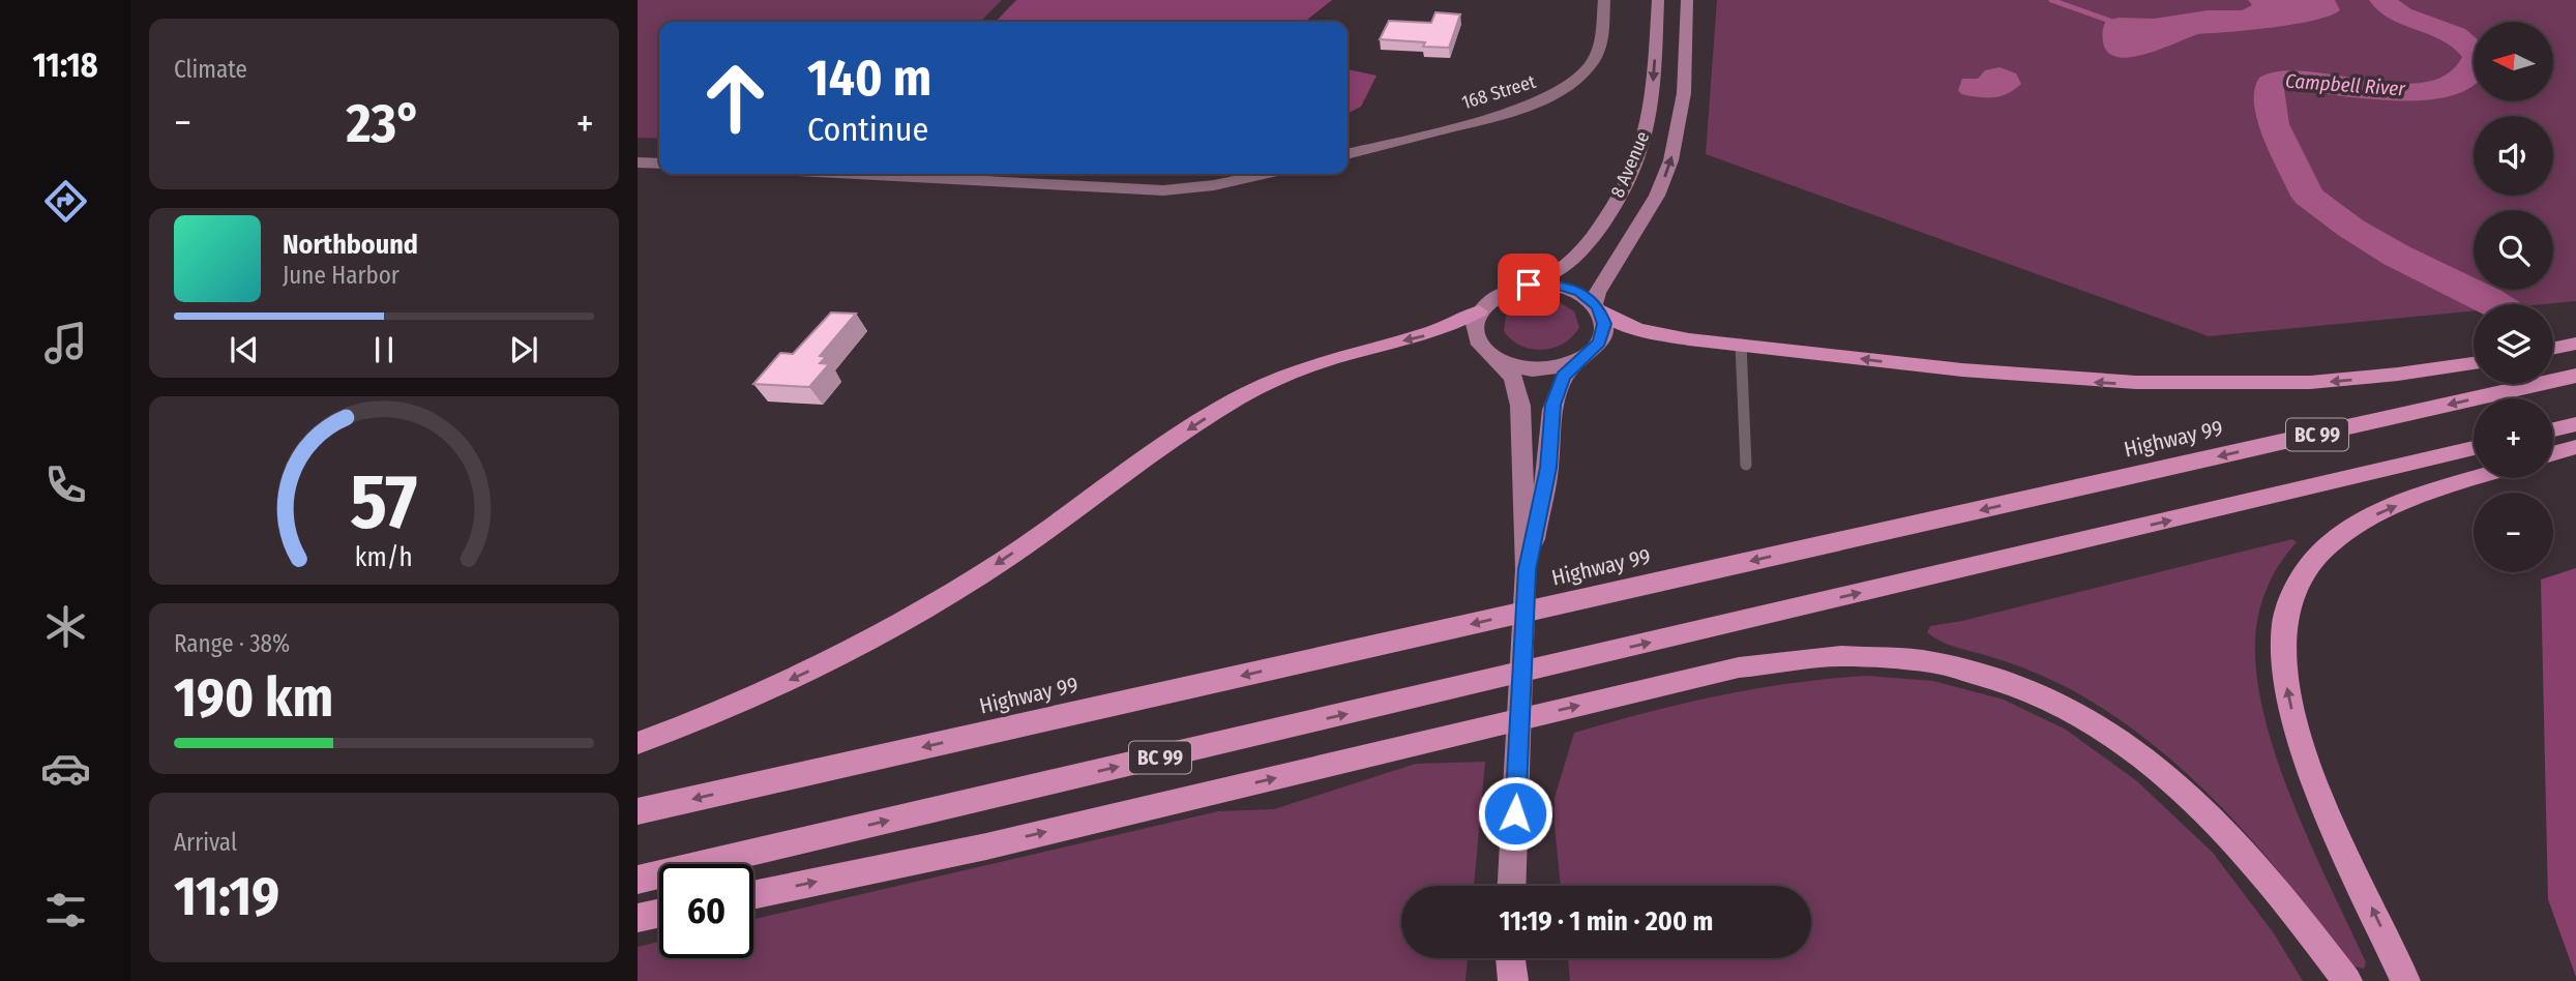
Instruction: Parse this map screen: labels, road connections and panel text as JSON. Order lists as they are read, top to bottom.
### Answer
{
  "streets": {
    "highway": ["BC 99", "Highway 99"],
    "main road": ["168 Street", "8 Avenue"]
  },
  "water": ["Campbell River"],
  "north": "left",
  "page": {
    "tabs": "11:18",
    "tile": [
      "Climate",
      ["Range · 38%", "190 km"],
      ["Arrival", "11:19"]
    ],
    "map_buttons": ["+", "−"],
    "turn": ["140 m", "Continue"],
    "heat": ["−", "23°", "+"],
    "song": ["Northbound", "June Harbor"],
    "limit": "60",
    "trip": "11:19 · 1 min · 200 m",
    "gauge": ["57", "km/h"]
  }
}
